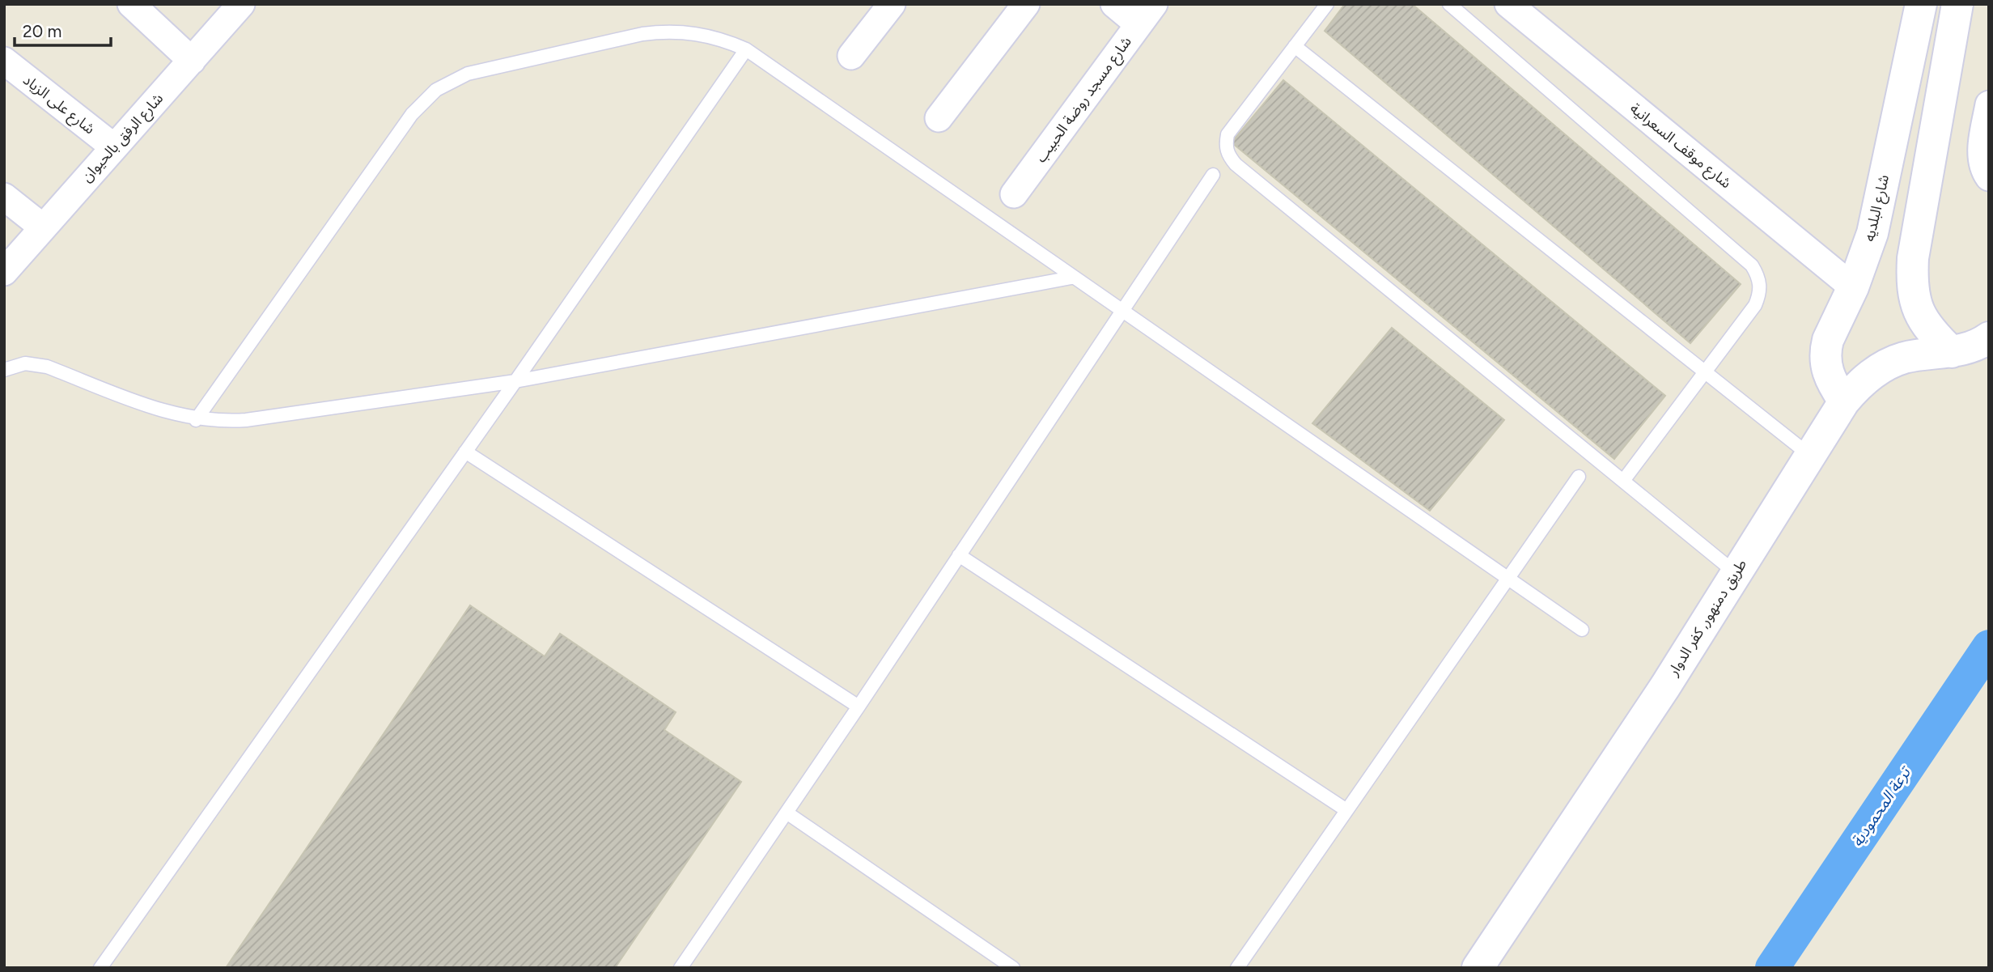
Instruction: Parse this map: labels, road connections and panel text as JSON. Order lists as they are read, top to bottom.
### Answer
{
  "streets": {
    "main road": ["شارع البلديه", "طريق دمنهور, كفر الدوار"],
    "street": [
      "شارع مسجد روضة الحبيب",
      "شارع على الزياد",
      "شارع الرفق بالحيوان",
      "شارع موقف السعرانية"
    ]
  },
  "crossings": [
    ["شارع على الزياد", "شارع الرفق بالحيوان"],
    ["شارع موقف السعرانية", "شارع البلديه"],
    ["شارع البلديه", "طريق دمنهور, كفر الدوار"]
  ],
  "water": ["ترعة المحمودية"],
  "scale_bar": "20 m"
}
